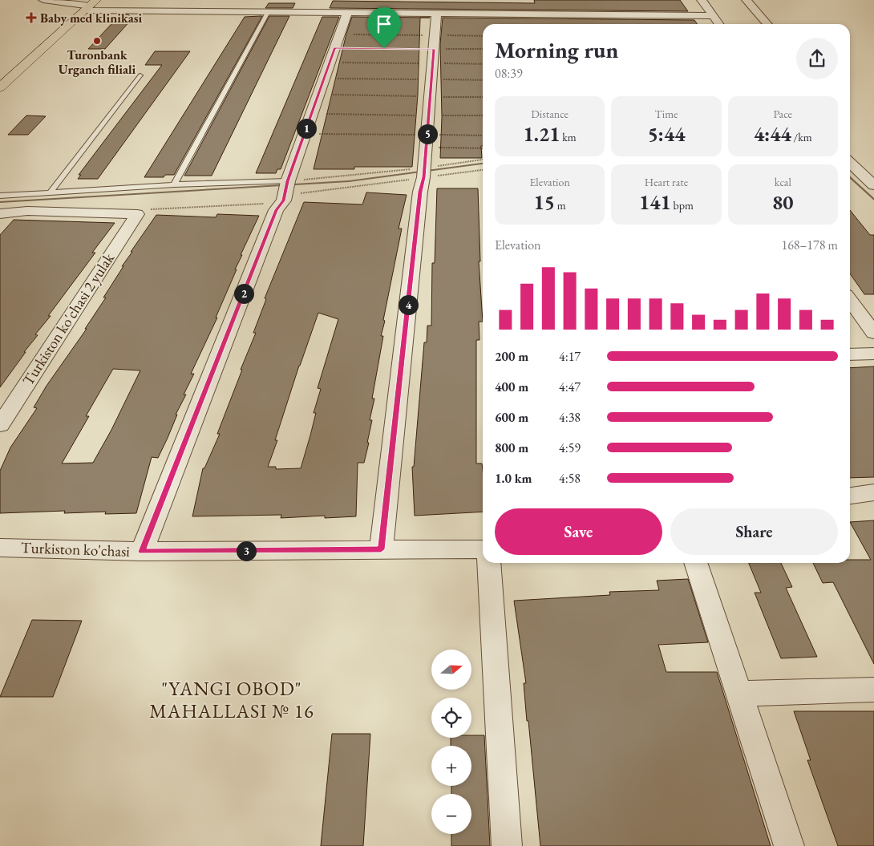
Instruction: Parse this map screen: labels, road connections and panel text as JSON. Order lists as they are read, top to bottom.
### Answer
{
  "streets": {
    "street": ["Turkiston ko'chasi 2 yulak", "Turkiston ko'chasi"]
  },
  "districts": ["\"YANGI OBOD\" MAHALLASI № 16"],
  "places": {
    "health": ["Baby med klinikasi"],
    "other": ["Turonbank Urganch filiali"]
  },
  "north": "right",
  "page": {
    "heading": ["Morning run", "08:39"],
    "stats": [
      ["Distance", "1.21 km"],
      ["Time", "5:44"],
      ["Pace", "4:44 /km"],
      ["Elevation", "15 m"],
      ["Heart rate", "141 bpm"],
      ["kcal", "80"]
    ],
    "pins": [
      "1",
      "5",
      "2",
      "4",
      "3"
    ],
    "chart": ["Elevation", "168–178 m"],
    "list": [
      {
        "name": "200 m",
        "note": "4:17"
      },
      {
        "name": "400 m",
        "note": "4:47"
      },
      {
        "name": "600 m",
        "note": "4:38"
      },
      {
        "name": "800 m",
        "note": "4:59"
      },
      {
        "name": "1.0 km",
        "note": "4:58"
      }
    ],
    "buttons": ["Save", "Share"],
    "map_buttons": ["+", "−"]
  }
}
